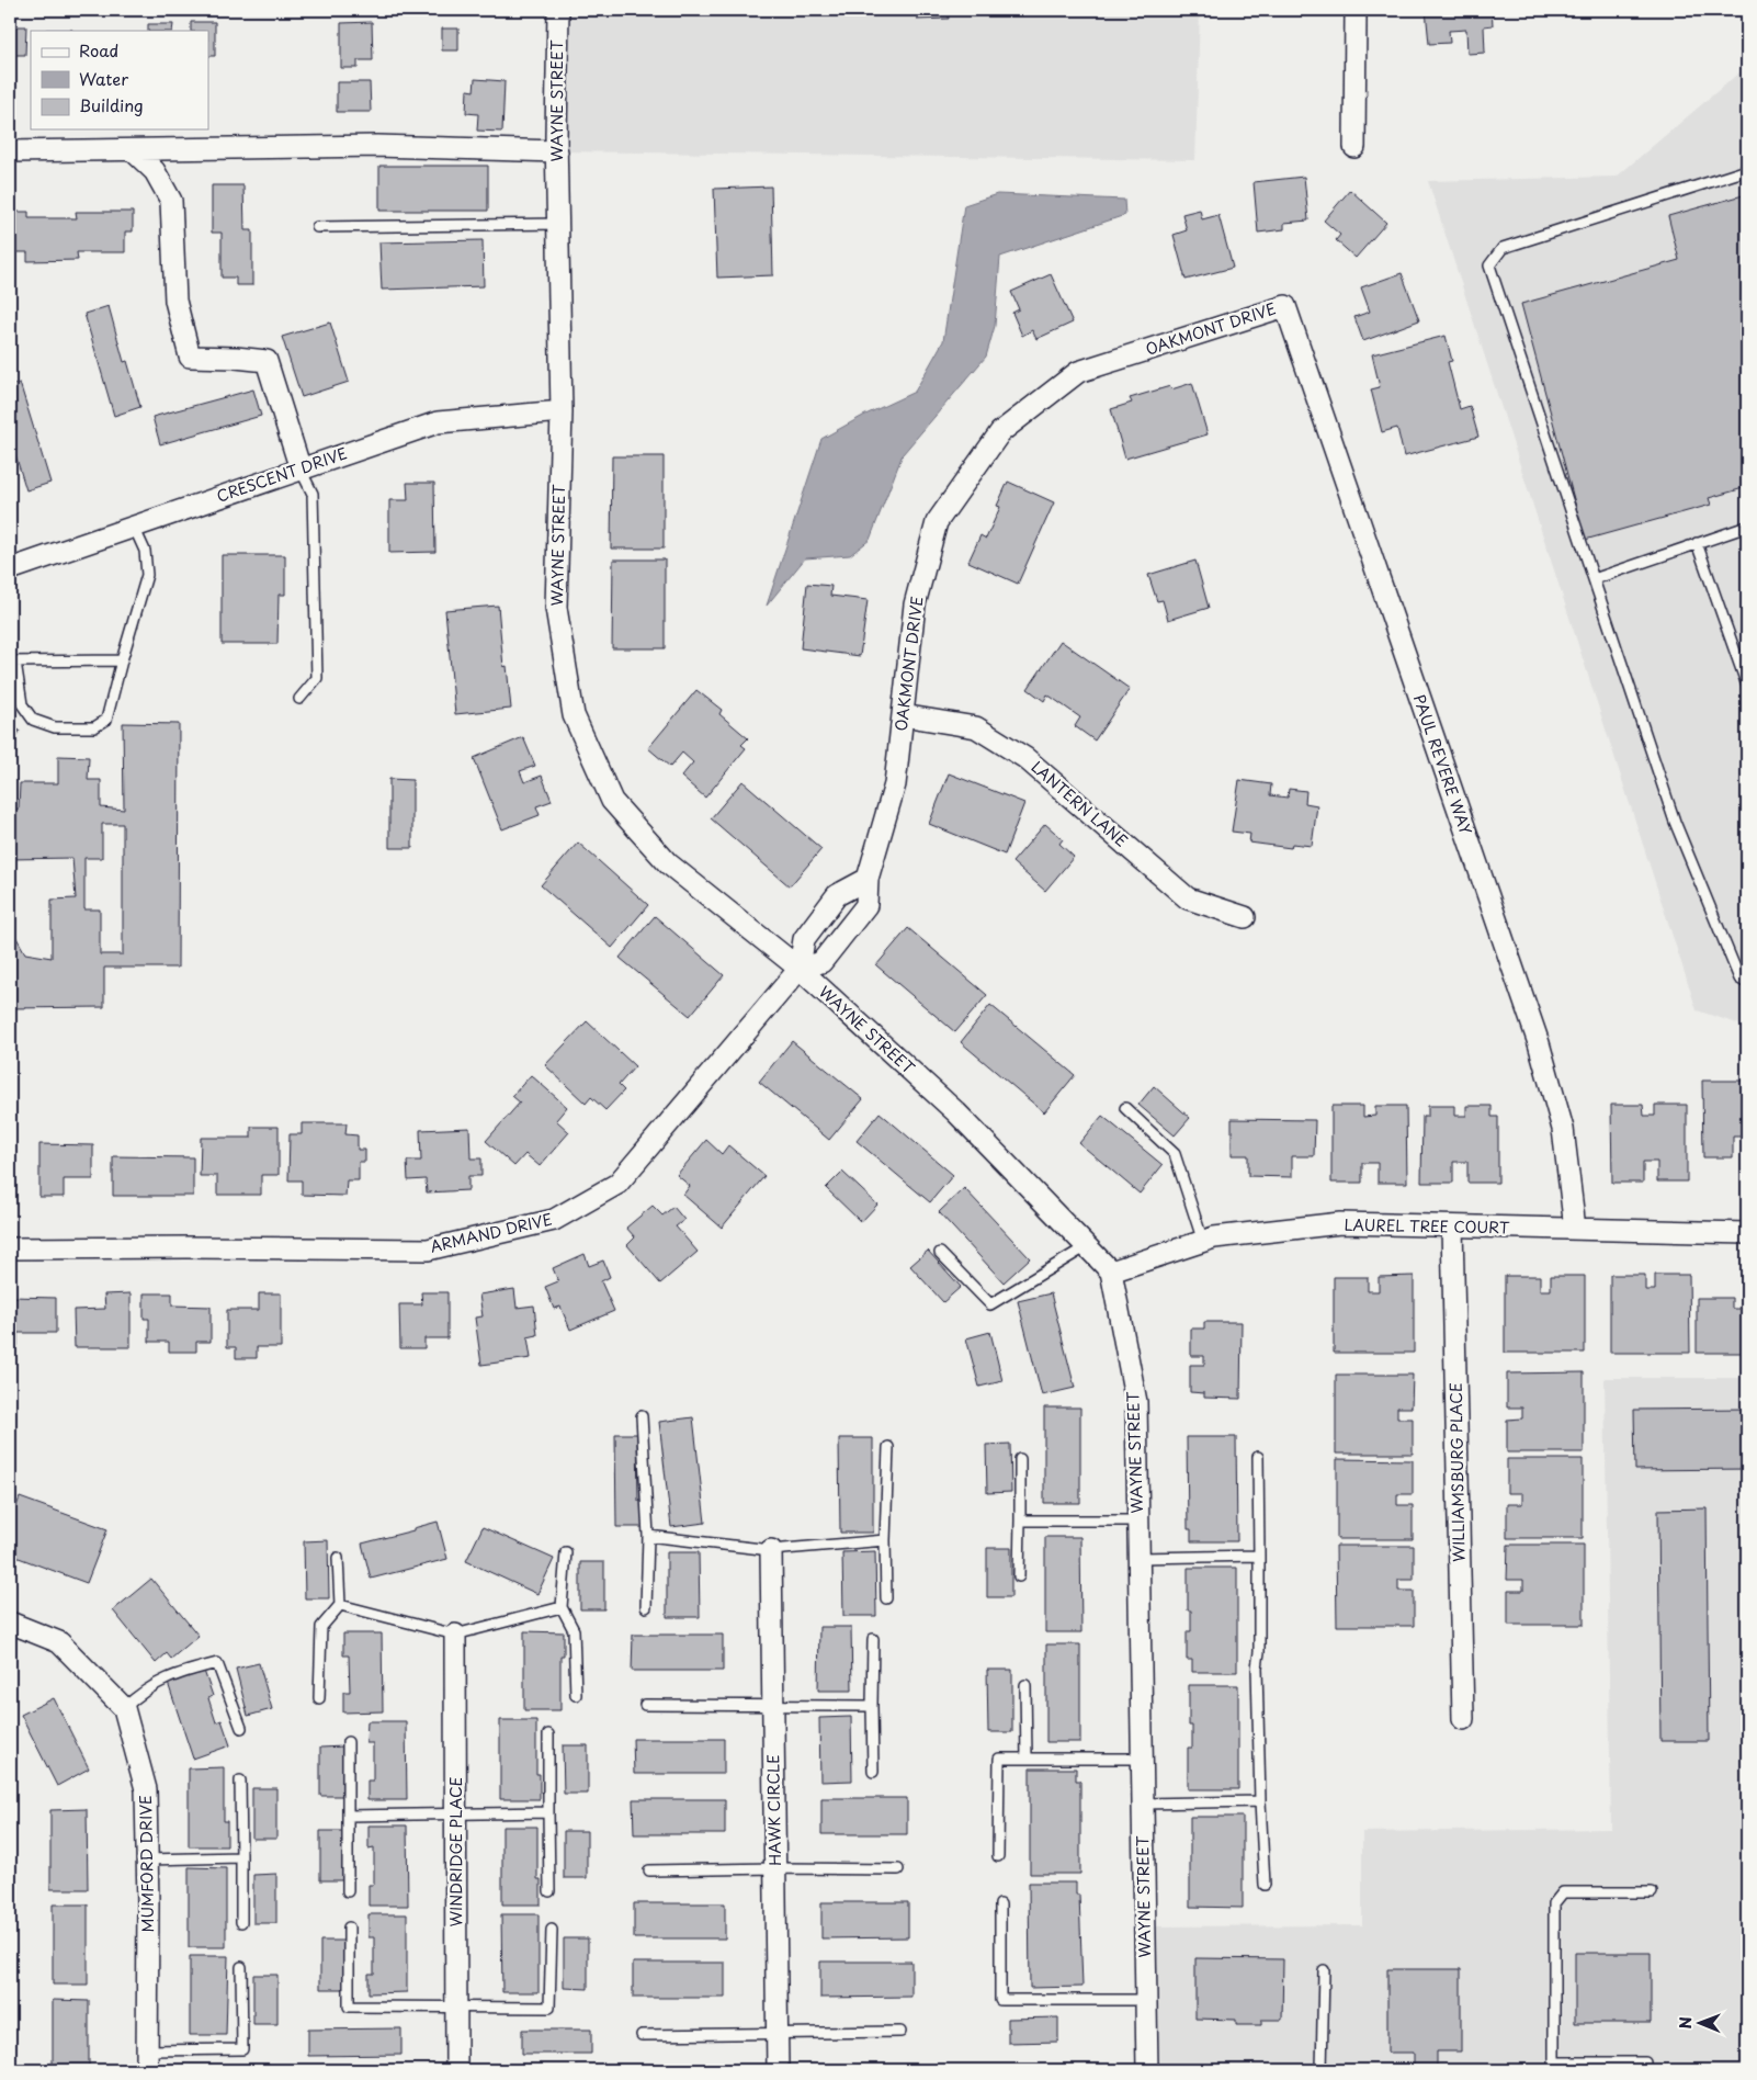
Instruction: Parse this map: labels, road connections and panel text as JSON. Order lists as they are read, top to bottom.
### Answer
{
  "streets": {
    "street": [
      "WAYNE STREET",
      "OAKMONT DRIVE",
      "CRESCENT DRIVE",
      "PAUL REVERE WAY",
      "LANTERN LANE",
      "LAUREL TREE COURT",
      "ARMAND DRIVE",
      "WILLIAMSBURG PLACE",
      "HAWK CIRCLE",
      "WINDRIDGE PLACE",
      "MUMFORD DRIVE"
    ]
  },
  "crossings": [
    ["WAYNE STREET", "OAKMONT DRIVE"],
    ["WAYNE STREET", "CRESCENT DRIVE"],
    ["WAYNE STREET", "LAUREL TREE COURT"],
    ["WAYNE STREET", "ARMAND DRIVE"],
    ["OAKMONT DRIVE", "PAUL REVERE WAY"],
    ["OAKMONT DRIVE", "LANTERN LANE"],
    ["OAKMONT DRIVE", "ARMAND DRIVE"],
    ["PAUL REVERE WAY", "LAUREL TREE COURT"],
    ["LAUREL TREE COURT", "WILLIAMSBURG PLACE"]
  ],
  "legend": ["Road", "Water", "Building"],
  "north": "left"
}
